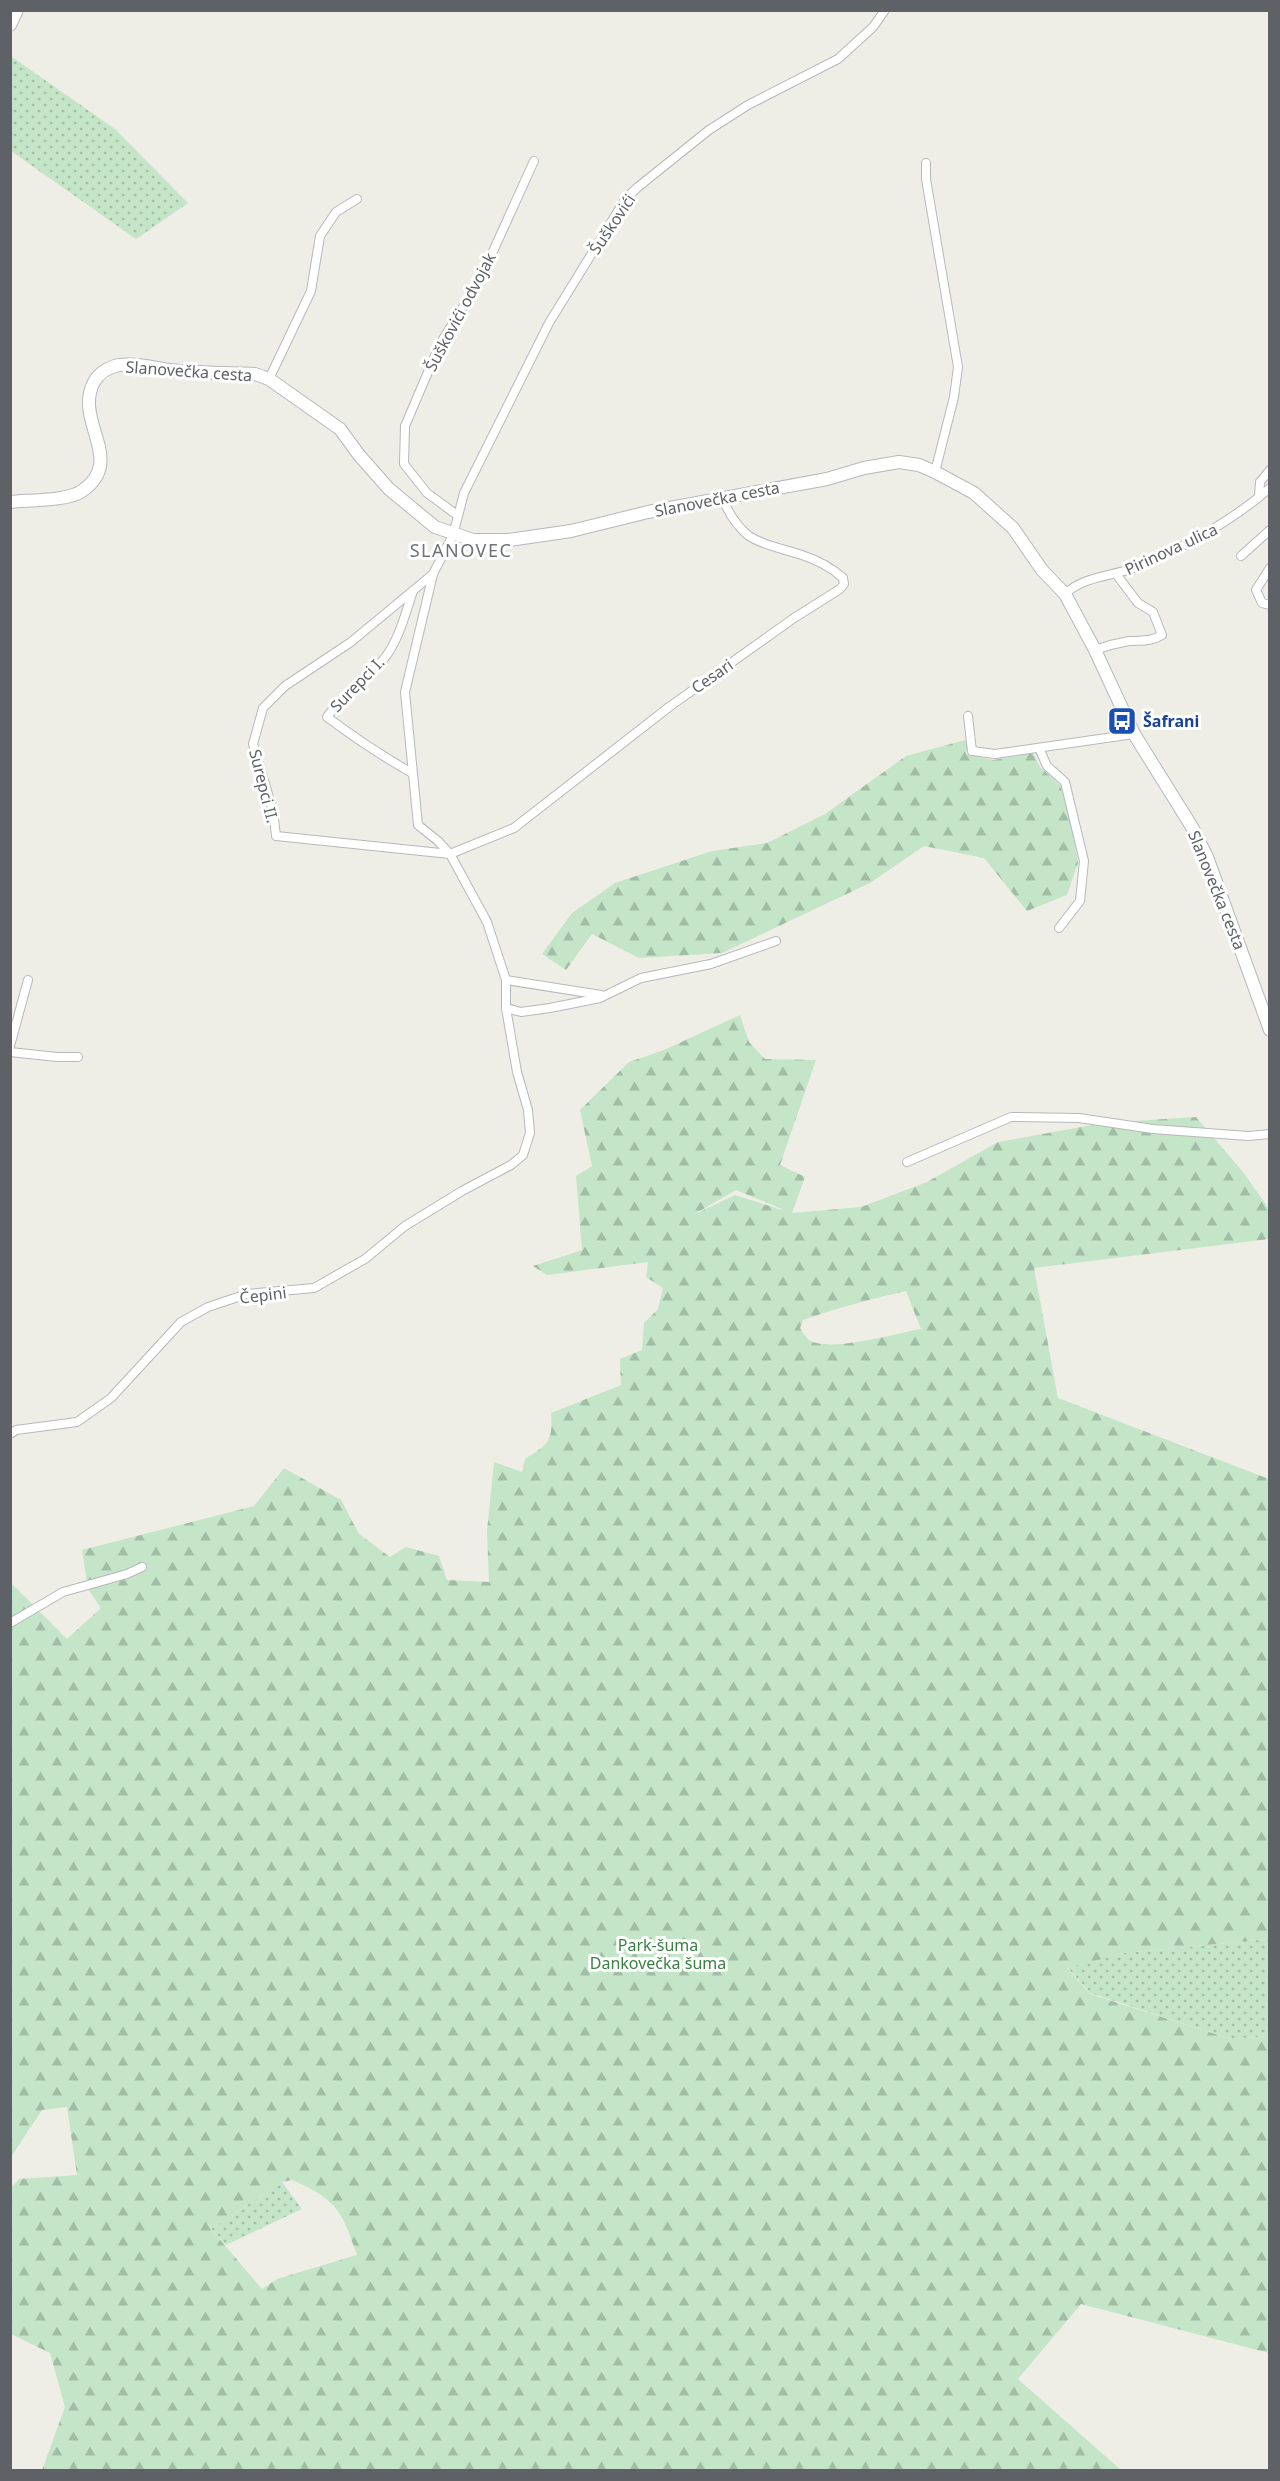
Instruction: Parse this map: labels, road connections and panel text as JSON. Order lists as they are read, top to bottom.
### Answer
{
  "streets": {
    "street": [
      "Šuškovići",
      "Šuškovići odvojak",
      "Slanovečka cesta",
      "Pirinova ulica",
      "Cesari",
      "Surepci I.",
      "Surepci II.",
      "Čepini"
    ]
  },
  "crossings": [
    ["Šuškovići", "Šuškovići odvojak"],
    ["Šuškovići", "Slanovečka cesta"],
    ["Slanovečka cesta", "Pirinova ulica"],
    ["Slanovečka cesta", "Cesari"],
    ["Cesari", "Surepci II."],
    ["Surepci I.", "Surepci II."]
  ],
  "districts": ["SLANOVEC"],
  "parks": ["Park-šuma Dankovečka šuma"],
  "places": {
    "bus stop": ["Šafrani"]
  }
}
